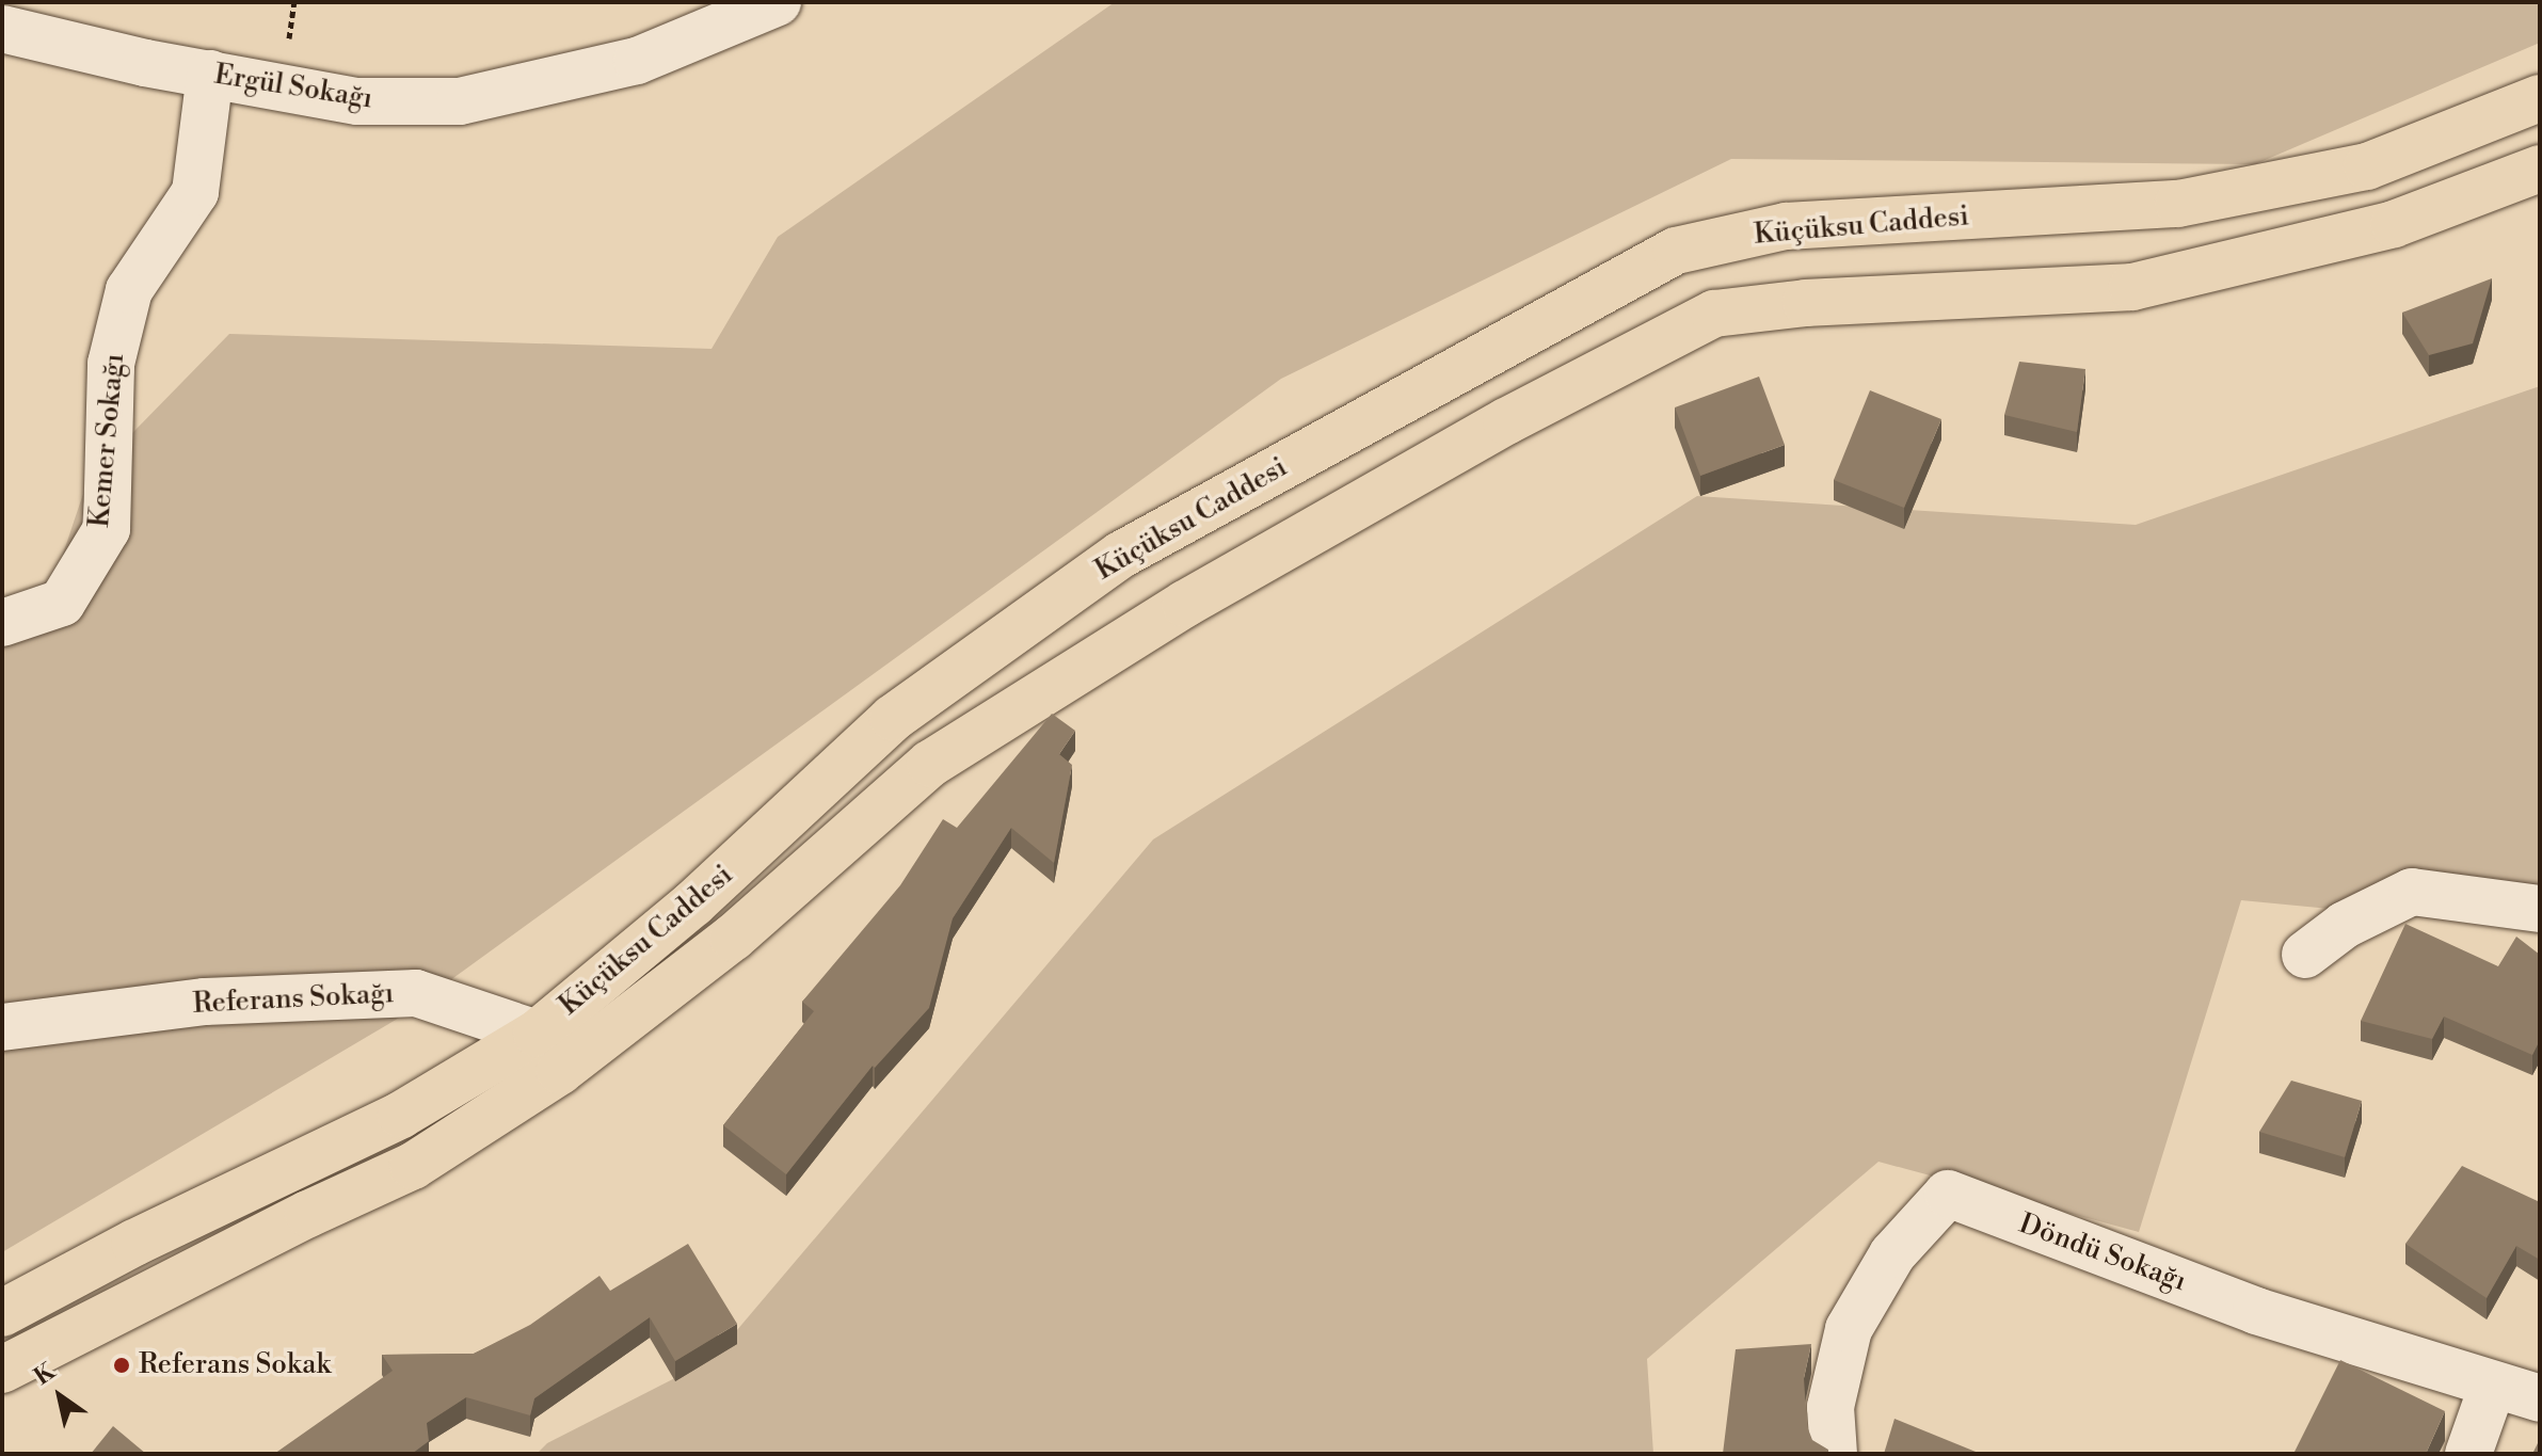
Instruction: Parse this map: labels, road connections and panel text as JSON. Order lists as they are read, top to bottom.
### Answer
{
  "streets": {
    "main road": ["Küçüksu Caddesi"],
    "street": [
      "Ergül Sokağı",
      "Kemer Sokağı",
      "Referans Sokağı",
      "Döndü Sokağı"
    ]
  },
  "crossings": [
    ["Ergül Sokağı", "Kemer Sokağı"],
    ["Küçüksu Caddesi", "Referans Sokağı"]
  ],
  "places": ["Referans Sokak"],
  "north": "top left"
}
